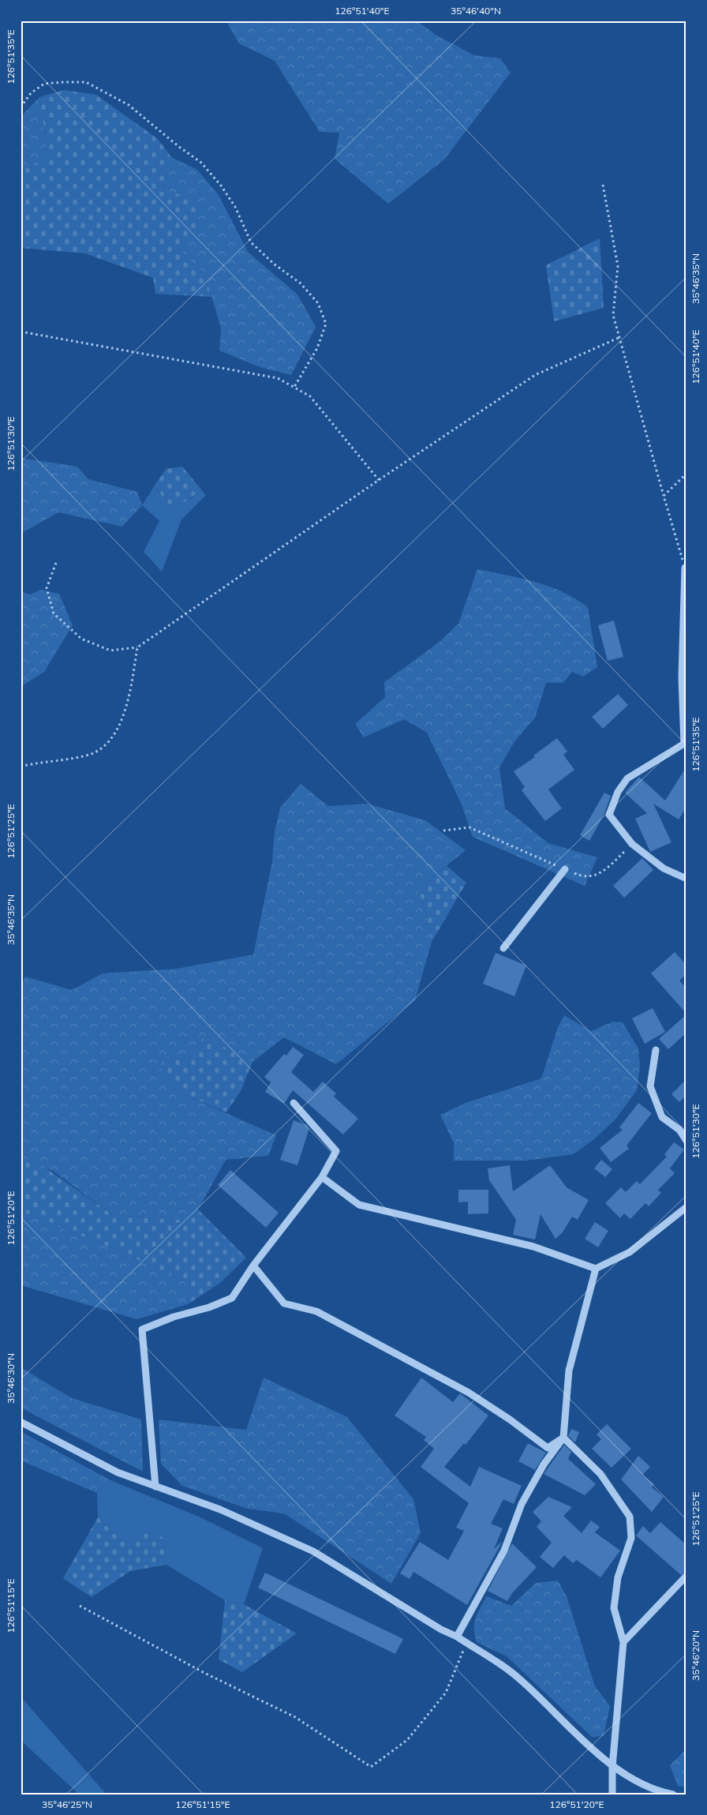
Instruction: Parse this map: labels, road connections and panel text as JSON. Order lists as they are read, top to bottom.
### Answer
{
  "coordinates": [
    "126°51'40\"E",
    "35°46'40\"N",
    "126°51'35\"E",
    "35°46'35\"N",
    "126°51'30\"E",
    "126°51'25\"E",
    "126°51'20\"E",
    "35°46'30\"N",
    "126°51'15\"E",
    "35°46'20\"N",
    "35°46'25\"N"
  ]
}
